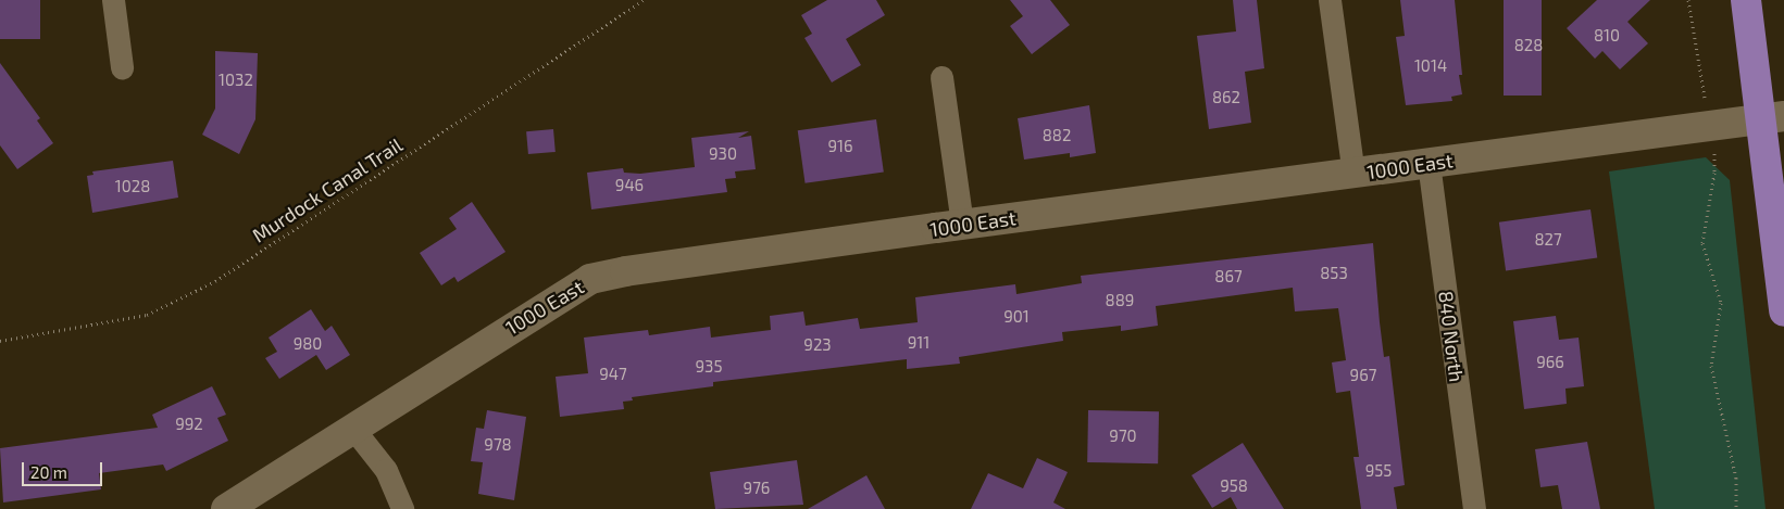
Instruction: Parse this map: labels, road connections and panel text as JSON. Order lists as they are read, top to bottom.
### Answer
{
  "streets": {
    "street": ["1000 East", "840 North"],
    "path": ["Murdock Canal Trail"]
  },
  "crossings": [
    ["1000 East", "840 North"]
  ],
  "house_numbers": [
    "810",
    "828",
    "1014",
    "1032",
    "862",
    "882",
    "916",
    "930",
    "946",
    "1028",
    "827",
    "853",
    "867",
    "889",
    "901",
    "911",
    "980",
    "923",
    "966",
    "935",
    "947",
    "967",
    "992",
    "970",
    "978",
    "955",
    "958",
    "976"
  ],
  "scale_bar": "20 m"
}
